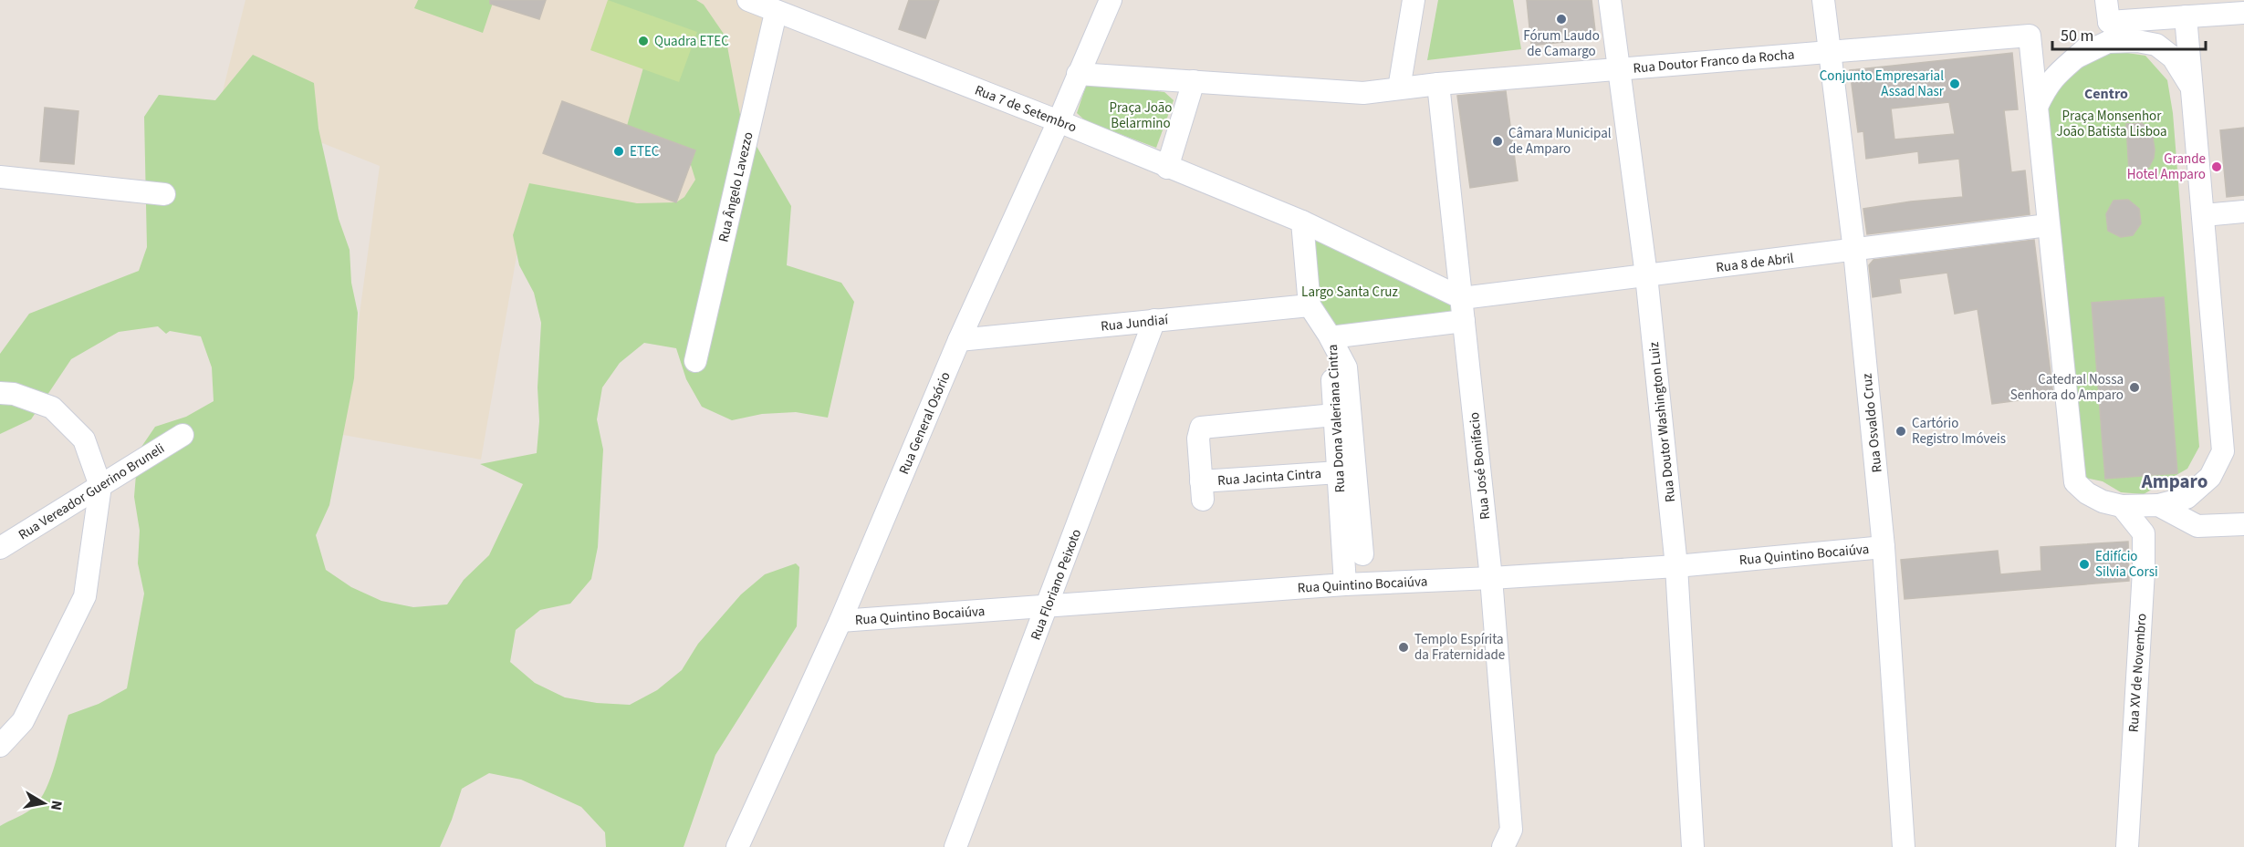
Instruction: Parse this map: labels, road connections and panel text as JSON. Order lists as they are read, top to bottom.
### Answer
{
  "streets": {
    "street": [
      "Rua Doutor Franco da Rocha",
      "Rua 7 de Setembro",
      "Rua Ângelo Lavezzo",
      "Rua 8 de Abril",
      "Rua Jundiaí",
      "Rua Dona Valeriana Cintra",
      "Rua Doutor Washington Luiz",
      "Rua General Osório",
      "Rua Osvaldo Cruz",
      "Rua José Bonifacio",
      "Rua Jacinta Cintra",
      "Rua Vereador Guerino Bruneli",
      "Rua Quintino Bocaiúva",
      "Rua Floriano Peixoto",
      "Rua XV de Novembro"
    ]
  },
  "crossings": [
    ["Rua Doutor Franco da Rocha", "Rua Doutor Washington Luiz"],
    ["Rua Doutor Franco da Rocha", "Rua Osvaldo Cruz"],
    ["Rua Doutor Franco da Rocha", "Rua José Bonifacio"],
    ["Rua 7 de Setembro", "Rua Ângelo Lavezzo"],
    ["Rua 7 de Setembro", "Rua General Osório"],
    ["Rua 8 de Abril", "Rua Doutor Washington Luiz"],
    ["Rua 8 de Abril", "Rua Osvaldo Cruz"],
    ["Rua 8 de Abril", "Rua José Bonifacio"],
    ["Rua Jundiaí", "Rua General Osório"],
    ["Rua Jundiaí", "Rua Floriano Peixoto"],
    ["Rua Dona Valeriana Cintra", "Rua Jacinta Cintra"],
    ["Rua Dona Valeriana Cintra", "Rua Quintino Bocaiúva"],
    ["Rua Doutor Washington Luiz", "Rua Quintino Bocaiúva"],
    ["Rua General Osório", "Rua Quintino Bocaiúva"],
    ["Rua Osvaldo Cruz", "Rua Quintino Bocaiúva"],
    ["Rua José Bonifacio", "Rua Quintino Bocaiúva"],
    ["Rua Quintino Bocaiúva", "Rua Floriano Peixoto"]
  ],
  "districts": ["Centro", "Amparo"],
  "parks": ["Praça João Belarmino", "Praça Monsenhor João Batista Lisboa", "Largo Santa Cruz"],
  "places": [
    "Fórum Laudo de Camargo",
    "Quadra ETEC",
    "Conjunto Empresarial Assad Nasr",
    "Câmara Municipal de Amparo",
    "ETEC",
    "Grande Hotel Amparo",
    "Catedral Nossa Senhora do Amparo",
    "Cartório Registro Imóveis",
    "Edifício Silvia Corsi",
    "Templo Espírita da Fraternidade"
  ],
  "scale_bar": "50 m",
  "north": "right"
}
